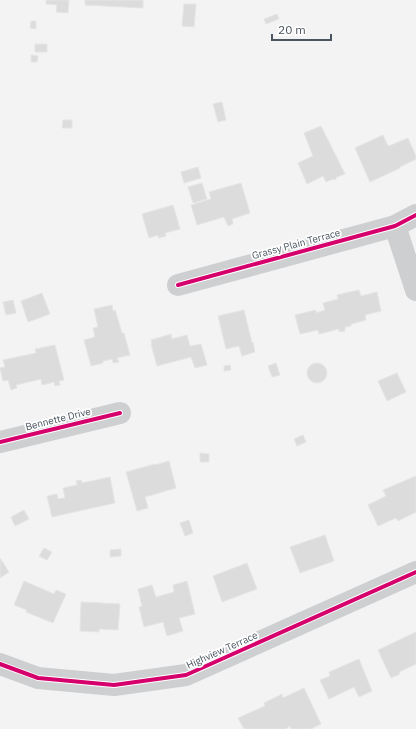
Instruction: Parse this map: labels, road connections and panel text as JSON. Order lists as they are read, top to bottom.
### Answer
{
  "streets": {
    "street": ["Grassy Plain Terrace", "Bennette Drive", "Highview Terrace"]
  },
  "scale_bar": "20 m"
}
